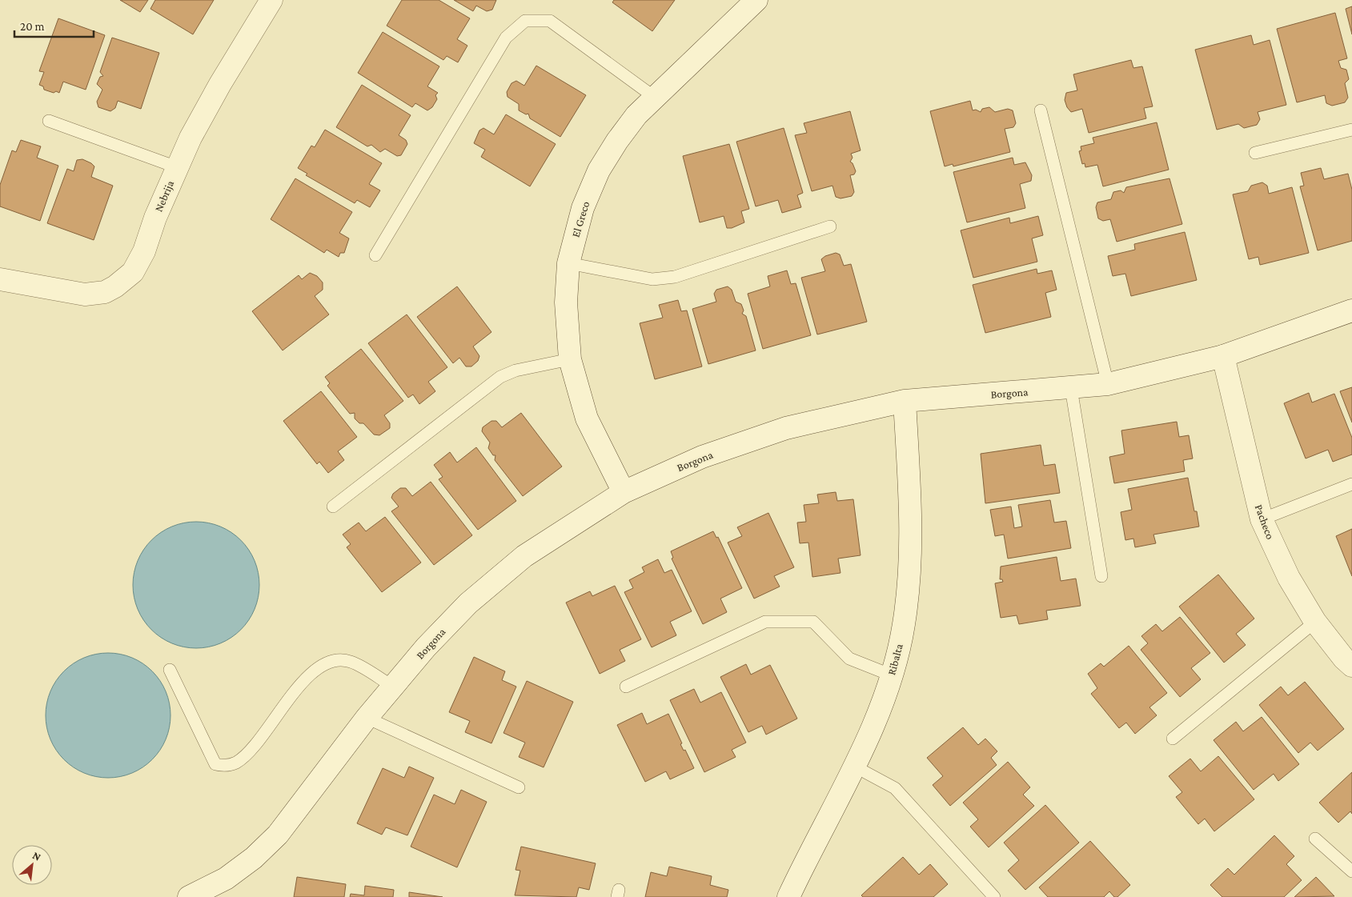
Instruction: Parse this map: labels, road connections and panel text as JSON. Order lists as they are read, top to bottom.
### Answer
{
  "streets": {
    "street": [
      "Nebrija",
      "El Greco",
      "Borgona",
      "Pacheco",
      "Ribalta"
    ]
  },
  "crossings": [
    ["El Greco", "Borgona"],
    ["Borgona", "Pacheco"],
    ["Borgona", "Ribalta"]
  ],
  "scale_bar": "20 m",
  "north": "top right"
}
